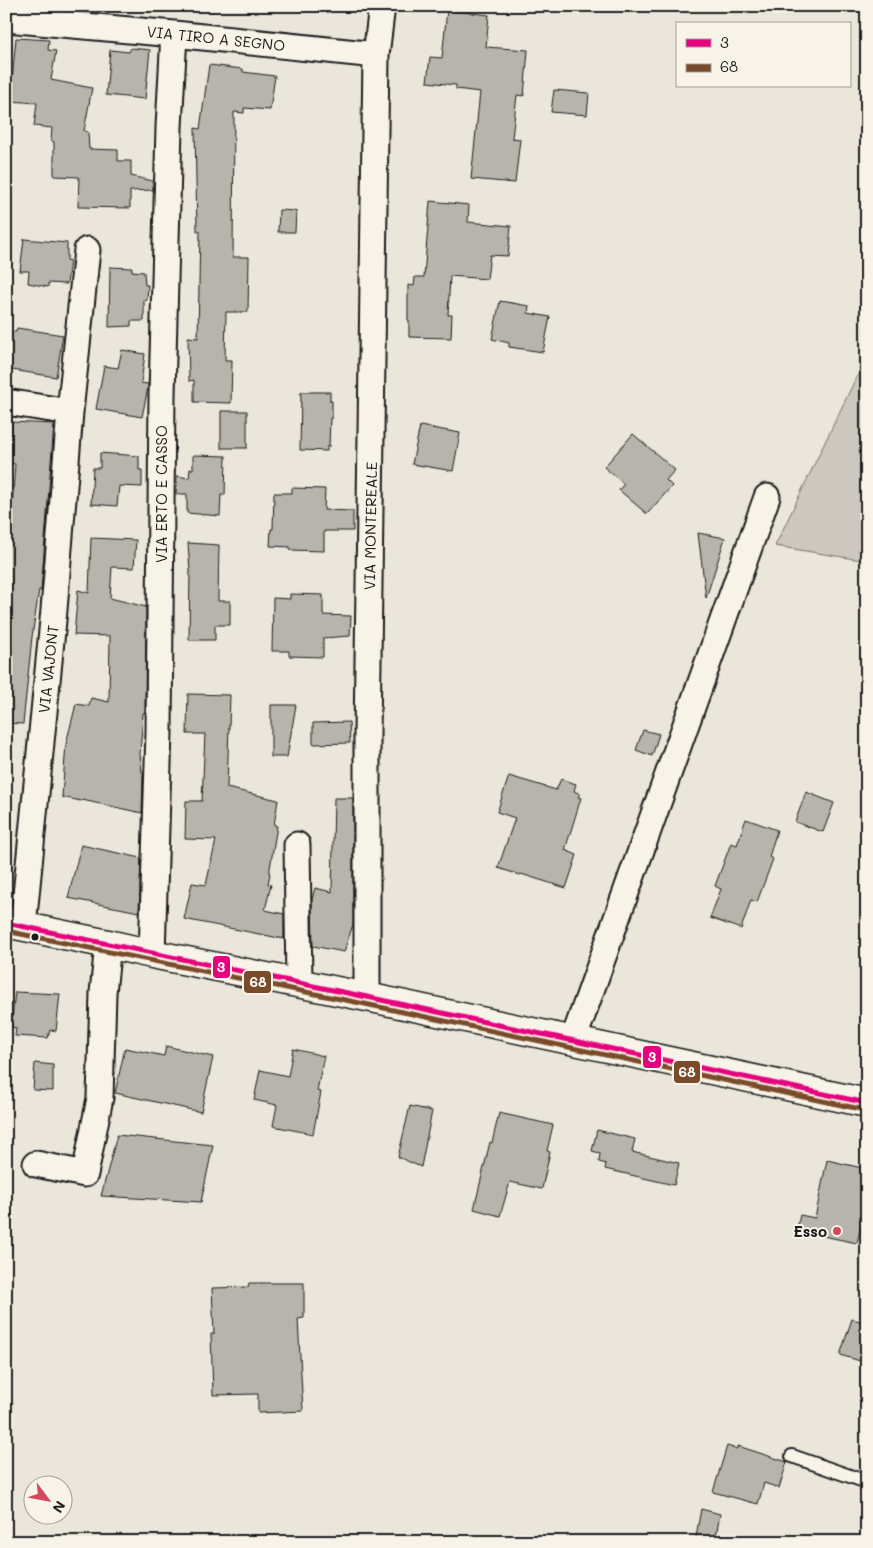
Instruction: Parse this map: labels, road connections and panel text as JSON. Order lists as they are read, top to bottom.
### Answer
{
  "streets": {
    "street": [
      "VIA TIRO A SEGNO",
      "VIA ERTO E CASSO",
      "VIA MONTEREALE",
      "VIA VAJONT"
    ]
  },
  "crossings": [
    ["VIA TIRO A SEGNO", "VIA ERTO E CASSO"],
    ["VIA TIRO A SEGNO", "VIA MONTEREALE"]
  ],
  "places": ["Esso"],
  "lines": ["transit line 3", "transit line 68"],
  "legend": ["3", "68"],
  "north": "bottom right"
}
